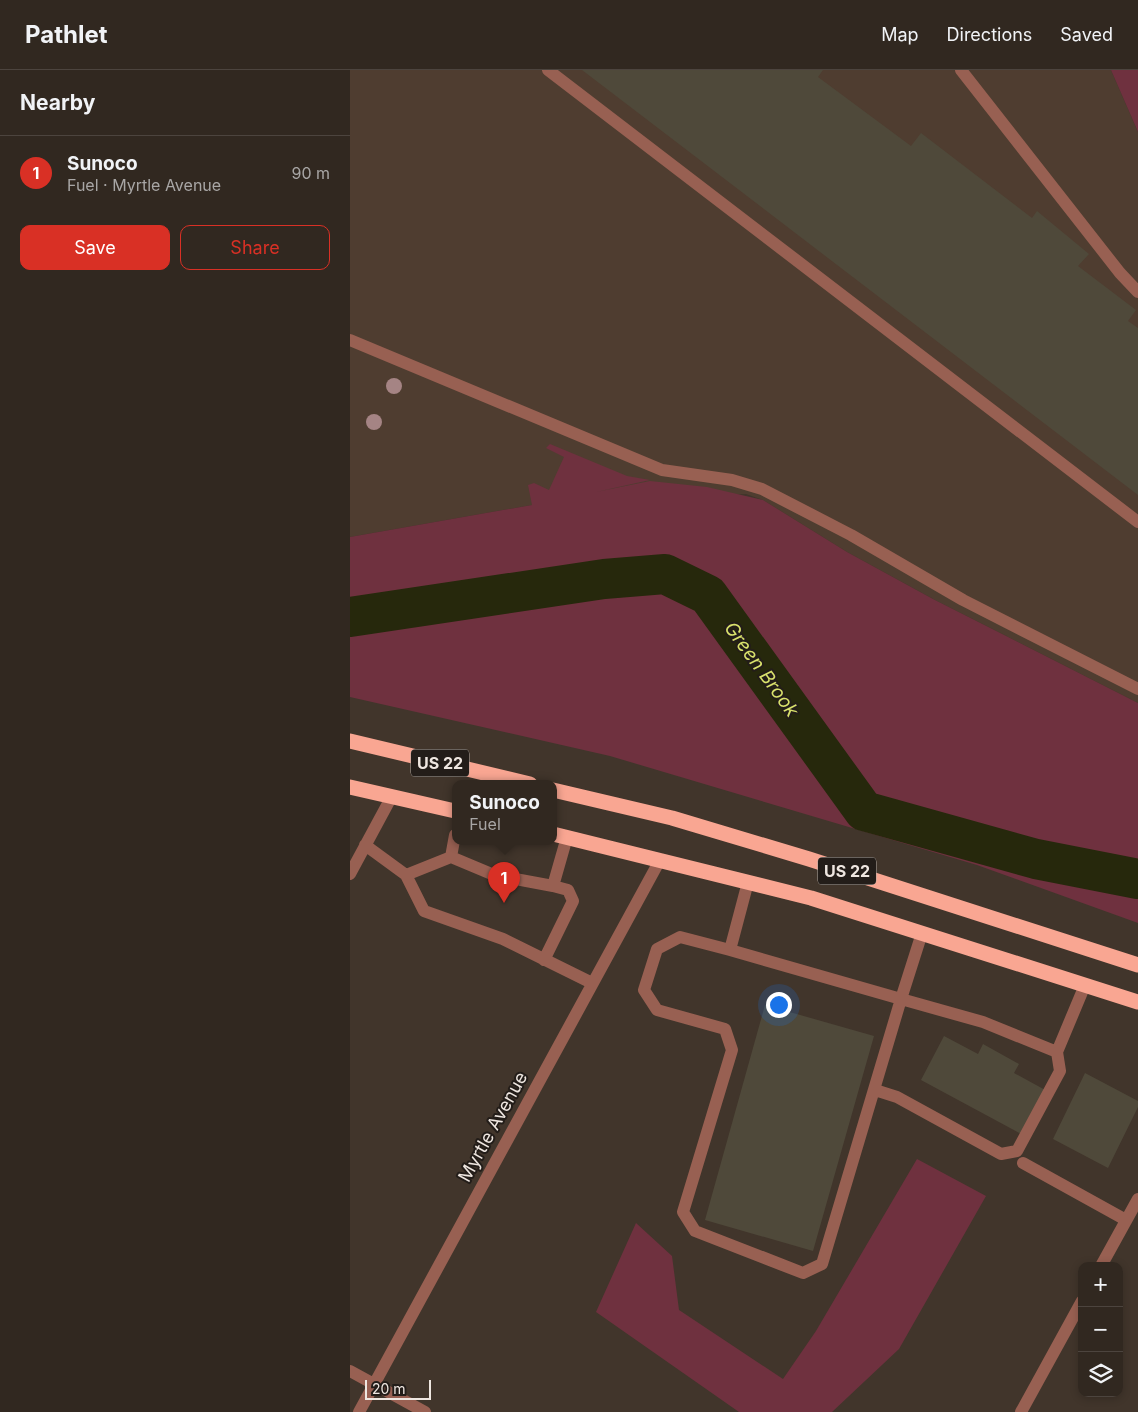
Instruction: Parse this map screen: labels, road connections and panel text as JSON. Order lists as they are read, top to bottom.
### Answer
{
  "streets": {
    "highway": ["US 22"],
    "street": ["Myrtle Avenue"]
  },
  "crossings": [
    ["US 22", "Myrtle Avenue"]
  ],
  "water": ["Green Brook"],
  "scale_bar": "20 m",
  "page": {
    "header": "Pathlet",
    "nav": ["Map", "Directions", "Saved"],
    "heading": "Nearby",
    "list": [
      {
        "mark": "1",
        "name": "Sunoco",
        "note": "Fuel · Myrtle Avenue",
        "value": "90 m"
      }
    ],
    "buttons": ["Save", "Share"],
    "popup": ["Sunoco", "Fuel"],
    "pins": "1",
    "map_buttons": ["+", "−"],
    "scale": "20 m"
  }
}
